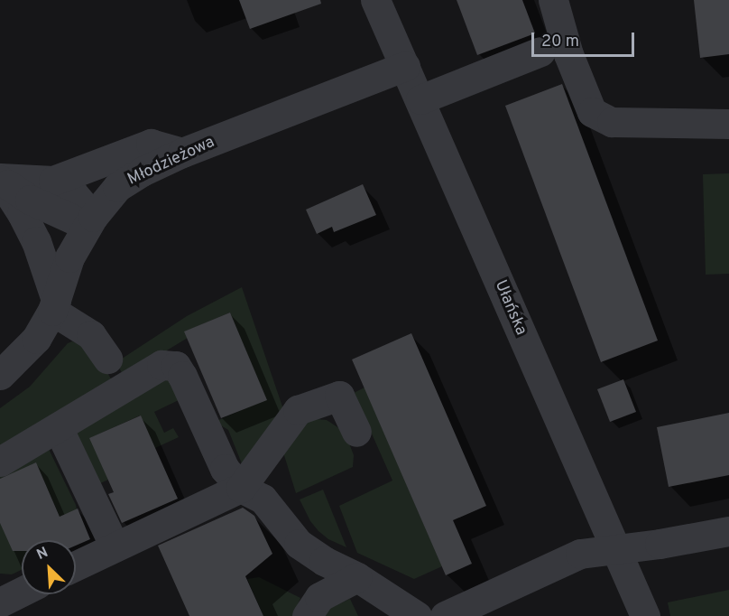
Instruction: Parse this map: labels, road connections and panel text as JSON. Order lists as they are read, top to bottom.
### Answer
{
  "streets": {
    "street": ["Młodzieżowa", "Ułańska"]
  },
  "crossings": [
    ["Młodzieżowa", "Ułańska"]
  ],
  "scale_bar": "20 m",
  "north": "top left"
}
